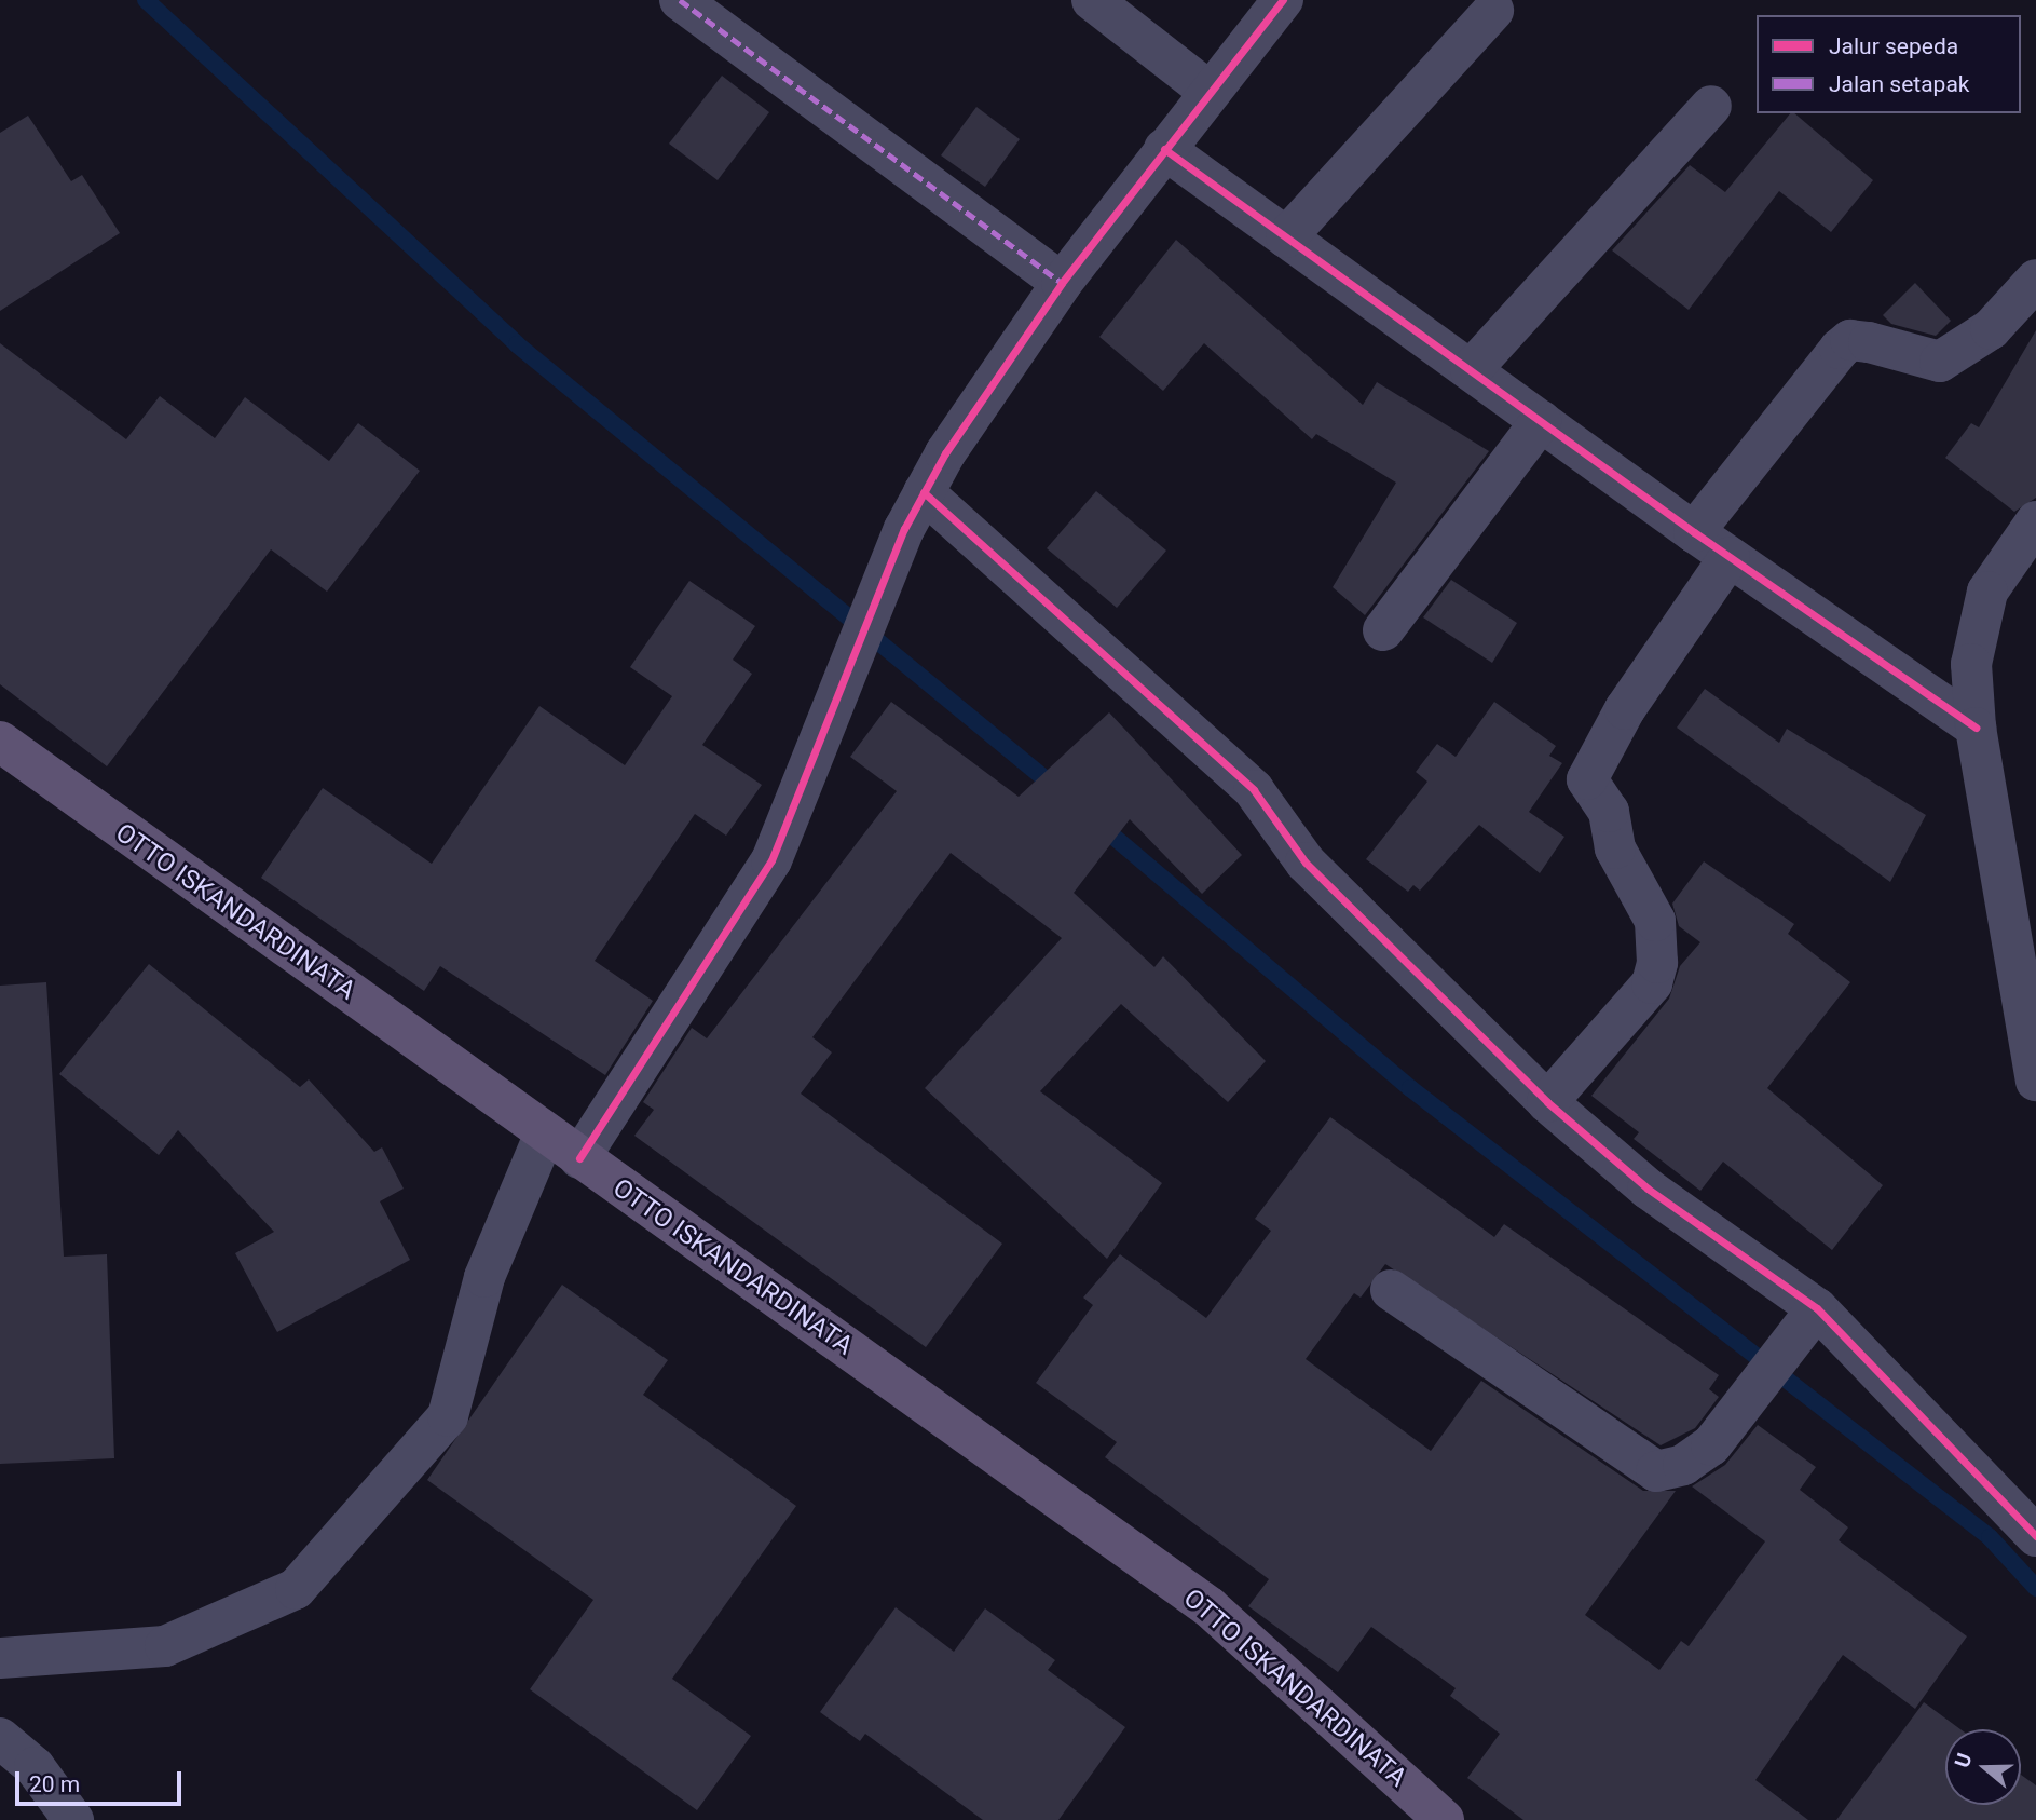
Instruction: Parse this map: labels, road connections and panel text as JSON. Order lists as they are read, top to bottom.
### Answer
{
  "streets": {
    "main road": ["OTTO ISKANDARDINATA"]
  },
  "legend": ["Jalur sepeda", "Jalan setapak"],
  "scale_bar": "20 m",
  "north": "left"
}
